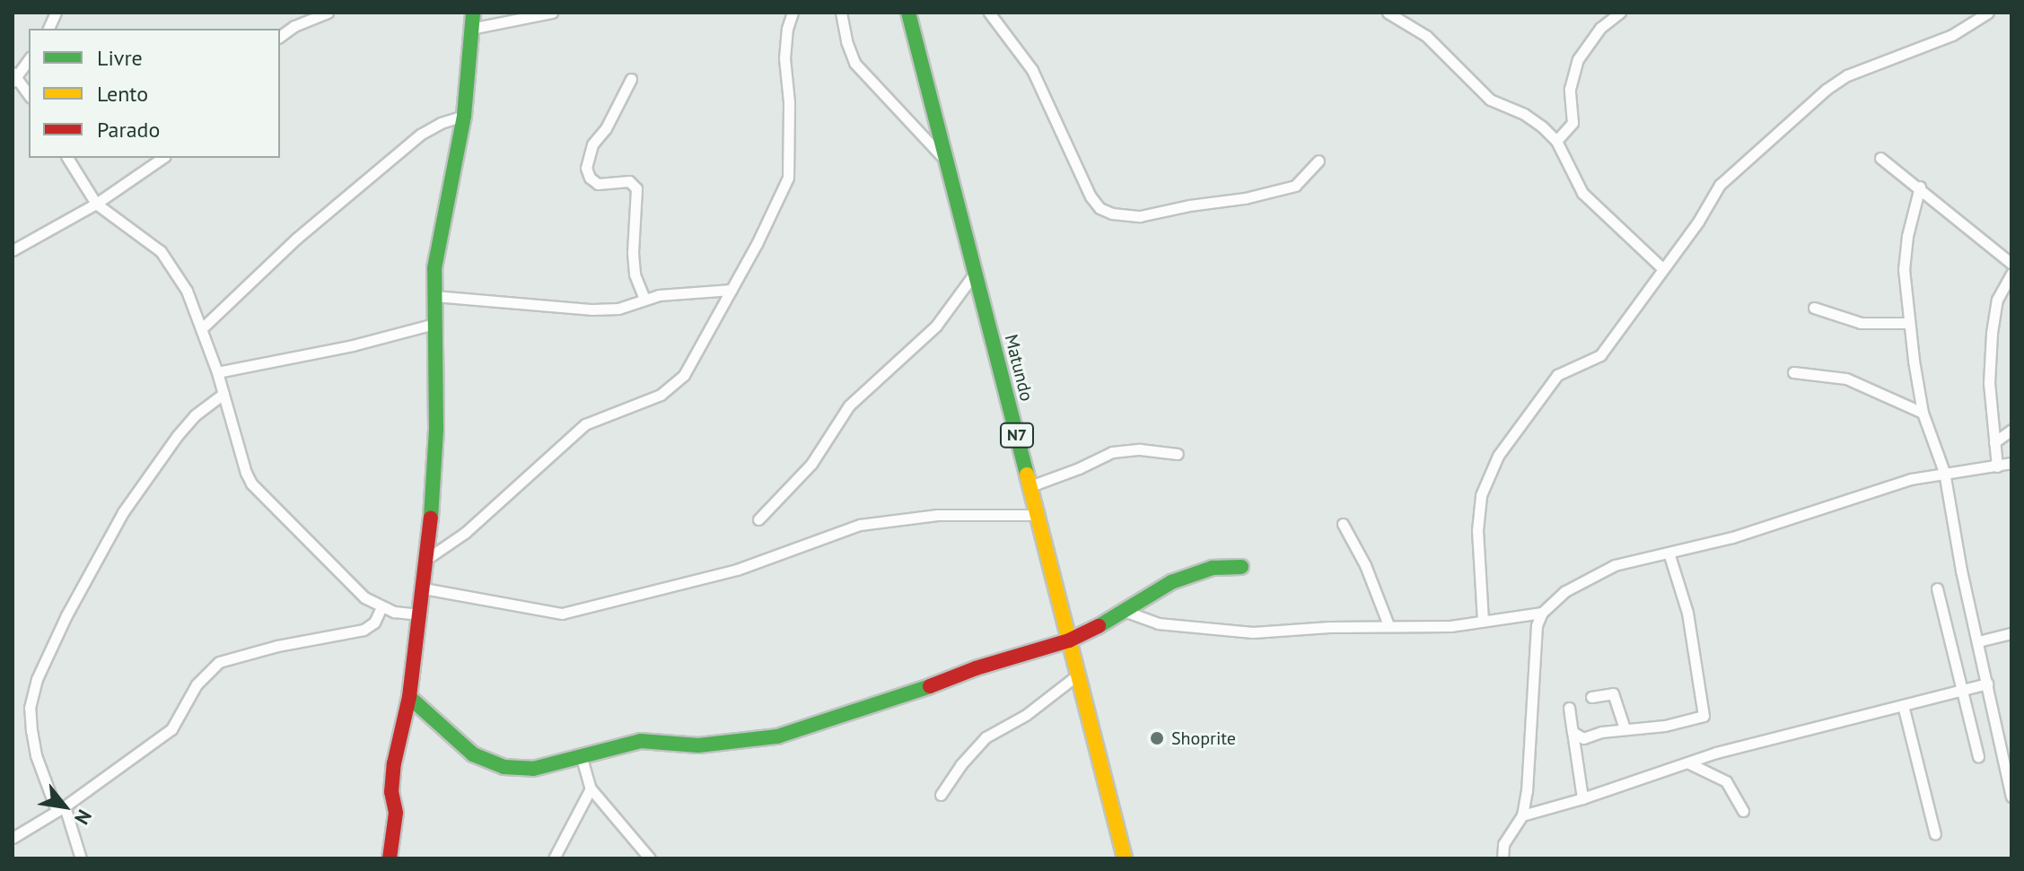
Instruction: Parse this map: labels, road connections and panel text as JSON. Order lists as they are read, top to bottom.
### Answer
{
  "streets": {
    "street": ["Matundo", "N7"]
  },
  "places": ["Shoprite"],
  "legend": ["Livre", "Lento", "Parado"],
  "north": "bottom right"
}
